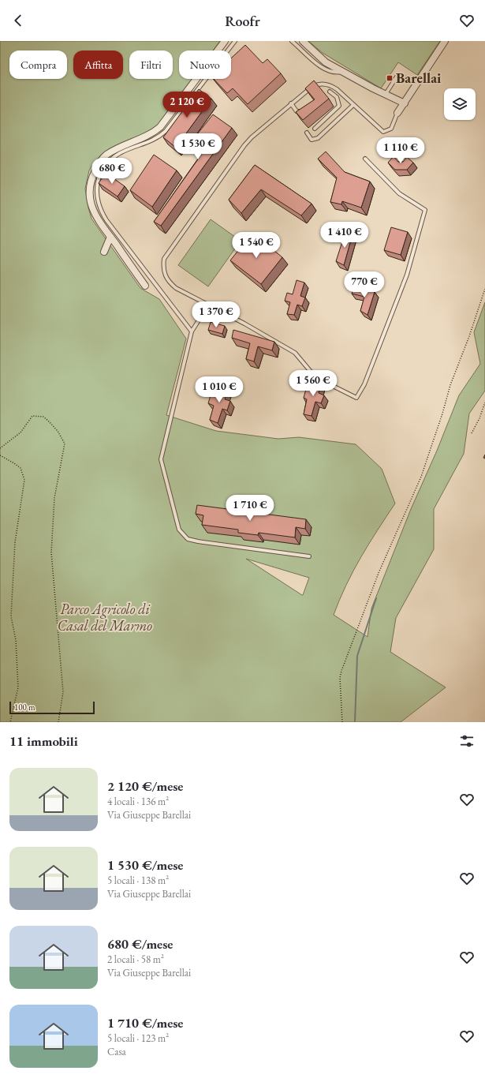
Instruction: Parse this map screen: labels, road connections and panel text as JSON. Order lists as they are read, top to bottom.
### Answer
{
  "parks": ["Parco Agricolo di Casal del Marmo"],
  "places": {
    "transit": ["Barellai"]
  },
  "scale_bar": "100 m",
  "page": {
    "header": "Roofr",
    "chip": [
      "Compra",
      "Affitta",
      "Filtri",
      "Nuovo"
    ],
    "price": [
      "2 120 €",
      "1 530 €",
      "1 110 €",
      "680 €",
      "1 410 €",
      "1 540 €",
      "770 €",
      "1 370 €",
      "1 560 €",
      "1 010 €",
      "1 710 €"
    ],
    "scale": "100 m",
    "heading": "11 immobili",
    "list": [
      {
        "name": "2 120 €/mese",
        "note": "4 locali · 136 m² · Via Giuseppe Barellai"
      },
      {
        "name": "1 530 €/mese",
        "note": "5 locali · 138 m² · Via Giuseppe Barellai"
      },
      {
        "name": "680 €/mese",
        "note": "2 locali · 58 m² · Via Giuseppe Barellai"
      },
      {
        "name": "1 710 €/mese",
        "note": "5 locali · 123 m² · Casa"
      }
    ]
  }
}
